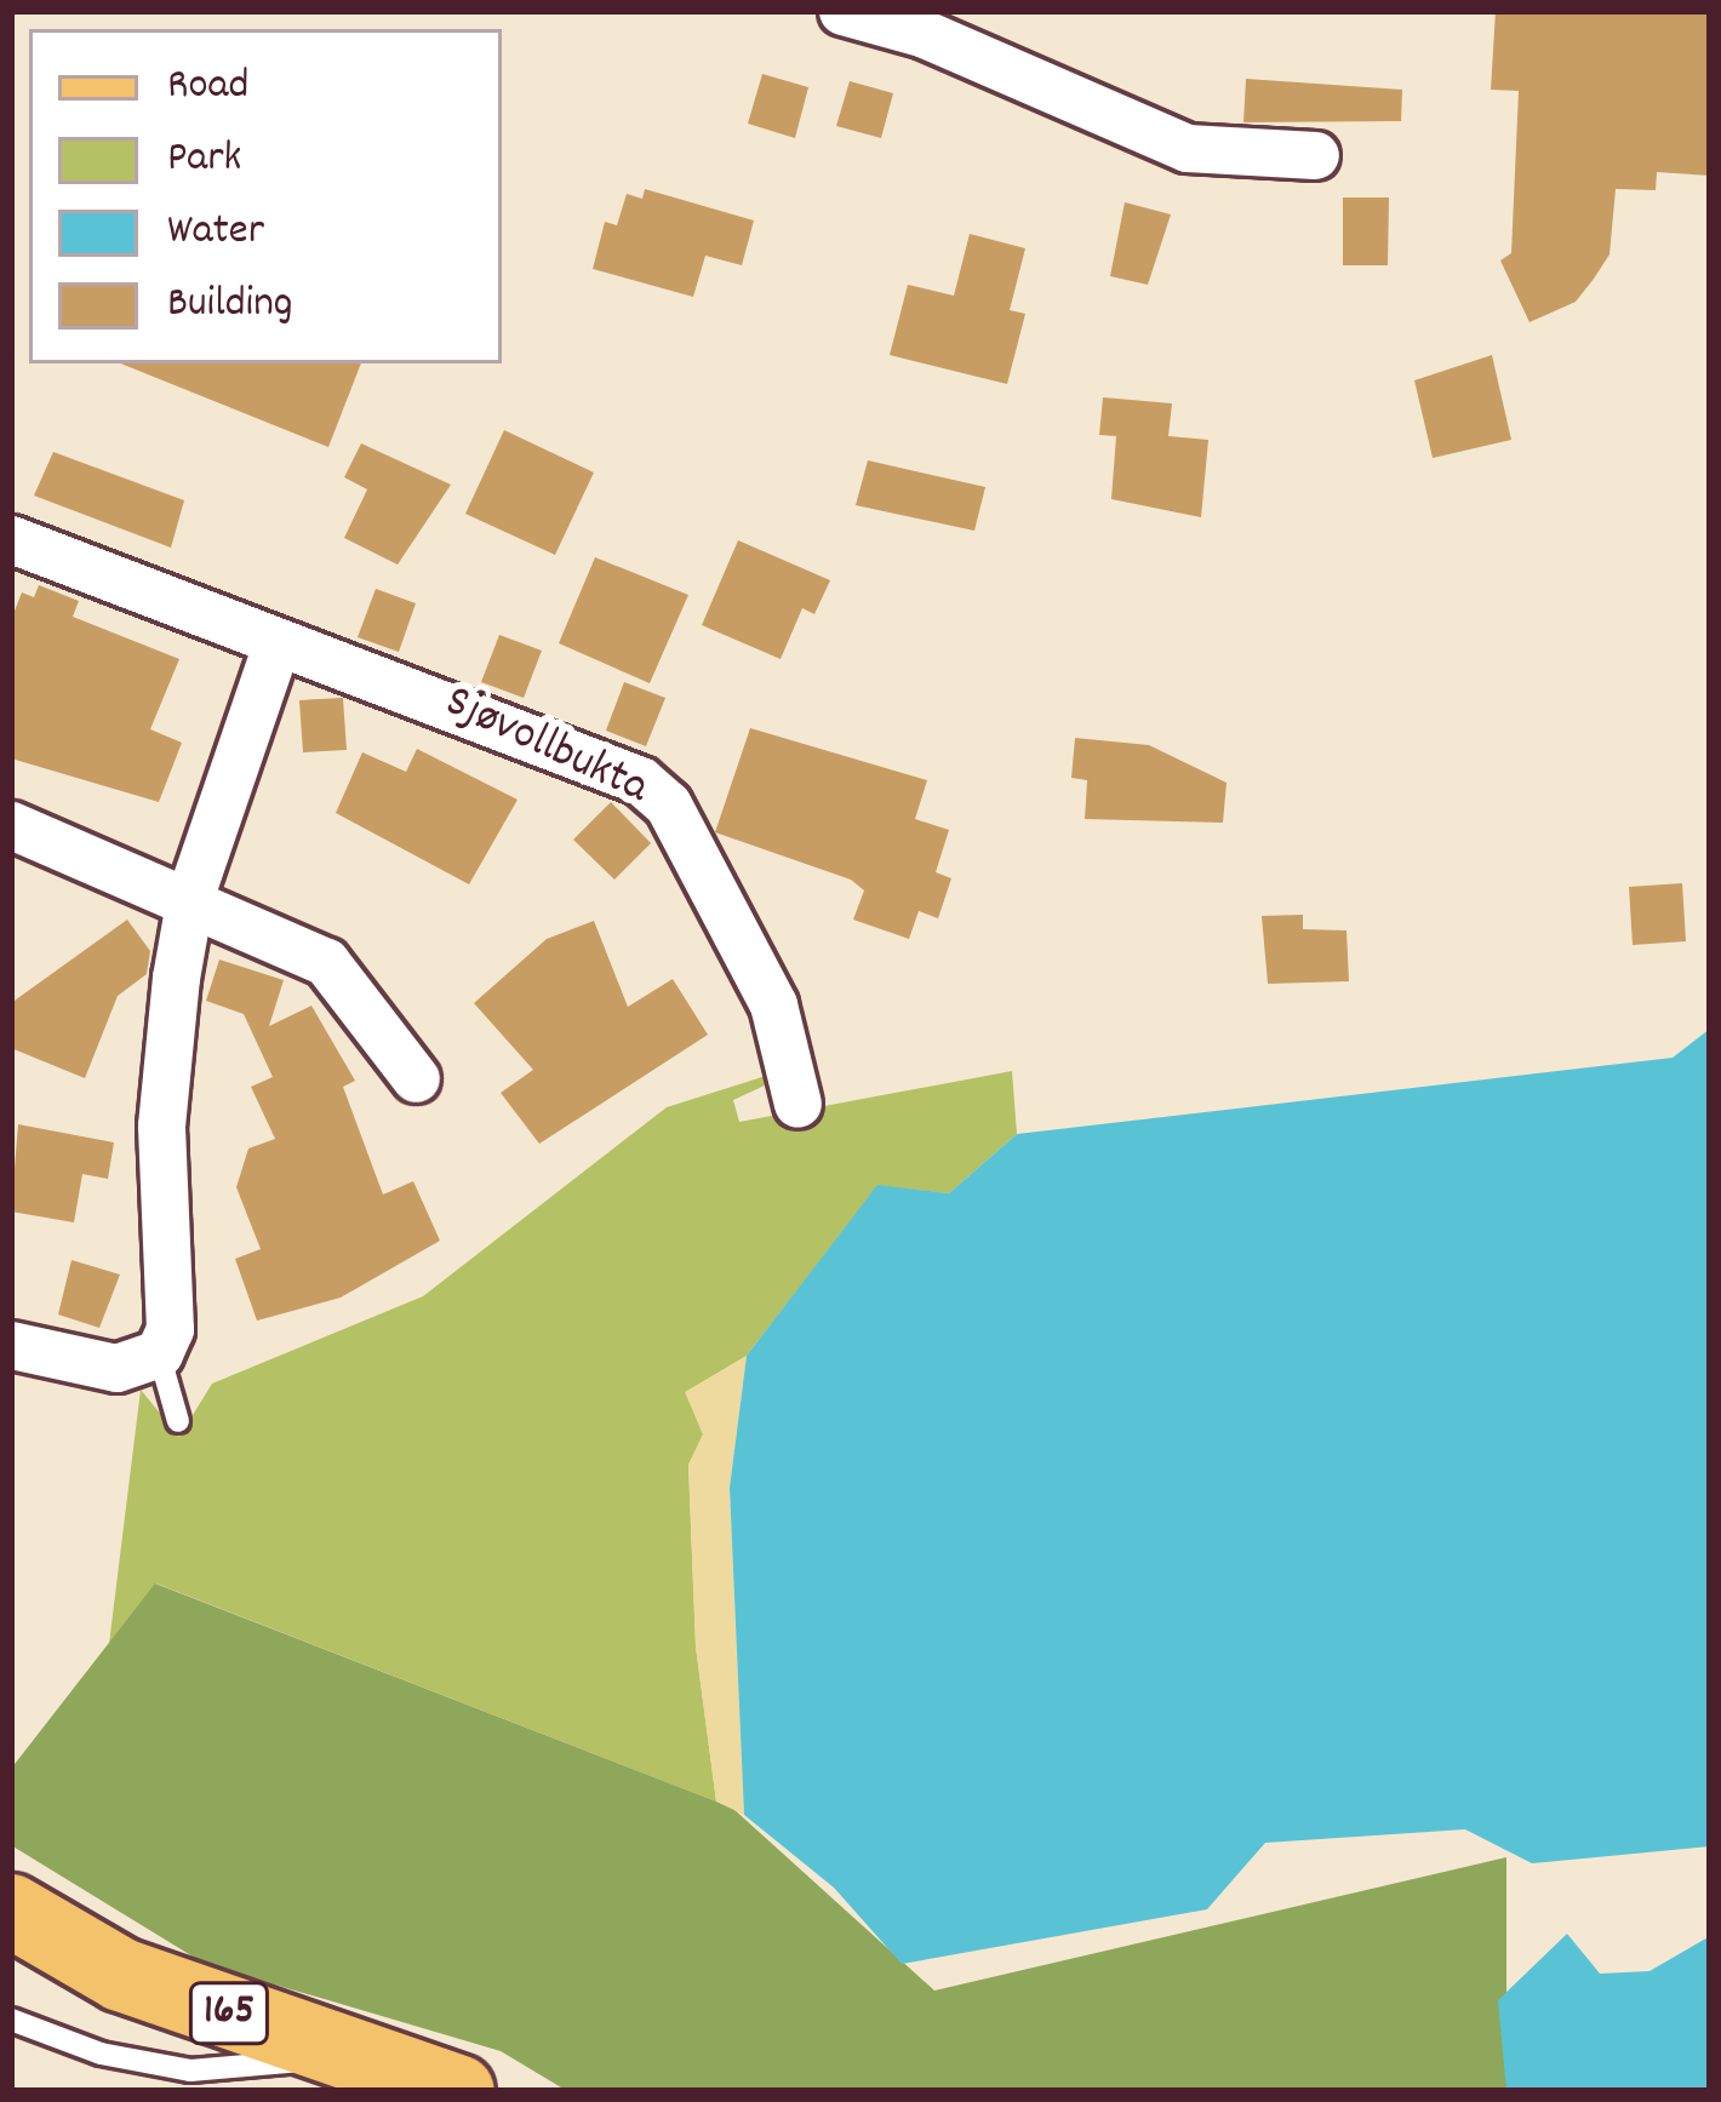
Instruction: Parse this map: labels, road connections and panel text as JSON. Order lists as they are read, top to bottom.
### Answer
{
  "streets": {
    "main road": ["165"],
    "street": ["Sjøvollbukta"]
  },
  "legend": [
    "Road",
    "Park",
    "Water",
    "Building"
  ]
}
